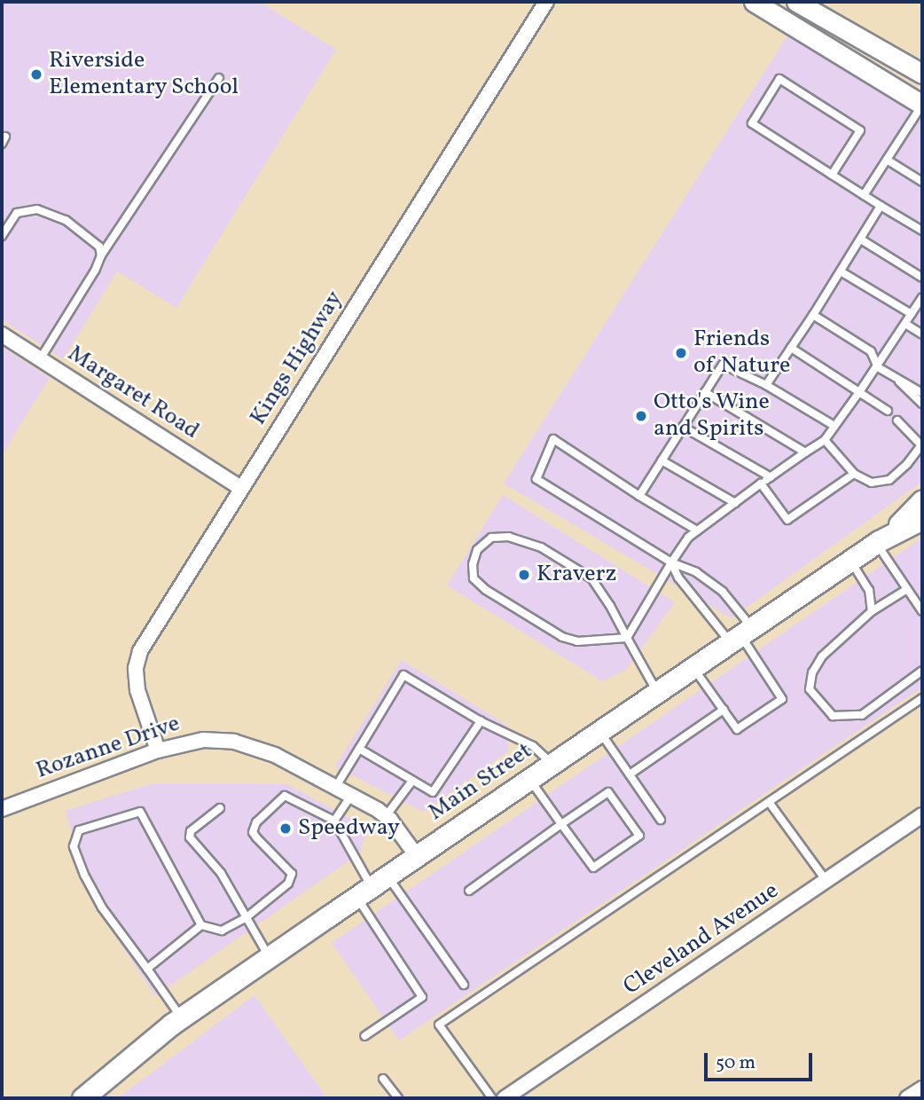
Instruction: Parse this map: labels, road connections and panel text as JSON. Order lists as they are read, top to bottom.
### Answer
{
  "streets": {
    "main road": ["Main Street"],
    "street": [
      "Kings Highway",
      "Margaret Road",
      "Rozanne Drive",
      "Cleveland Avenue"
    ]
  },
  "crossings": [
    ["Kings Highway", "Margaret Road"],
    ["Kings Highway", "Rozanne Drive"],
    ["Rozanne Drive", "Main Street"]
  ],
  "places": [
    "Riverside Elementary School",
    "Friends of Nature",
    "Otto's Wine and Spirits",
    "Kraverz",
    "Speedway"
  ],
  "scale_bar": "50 m"
}
